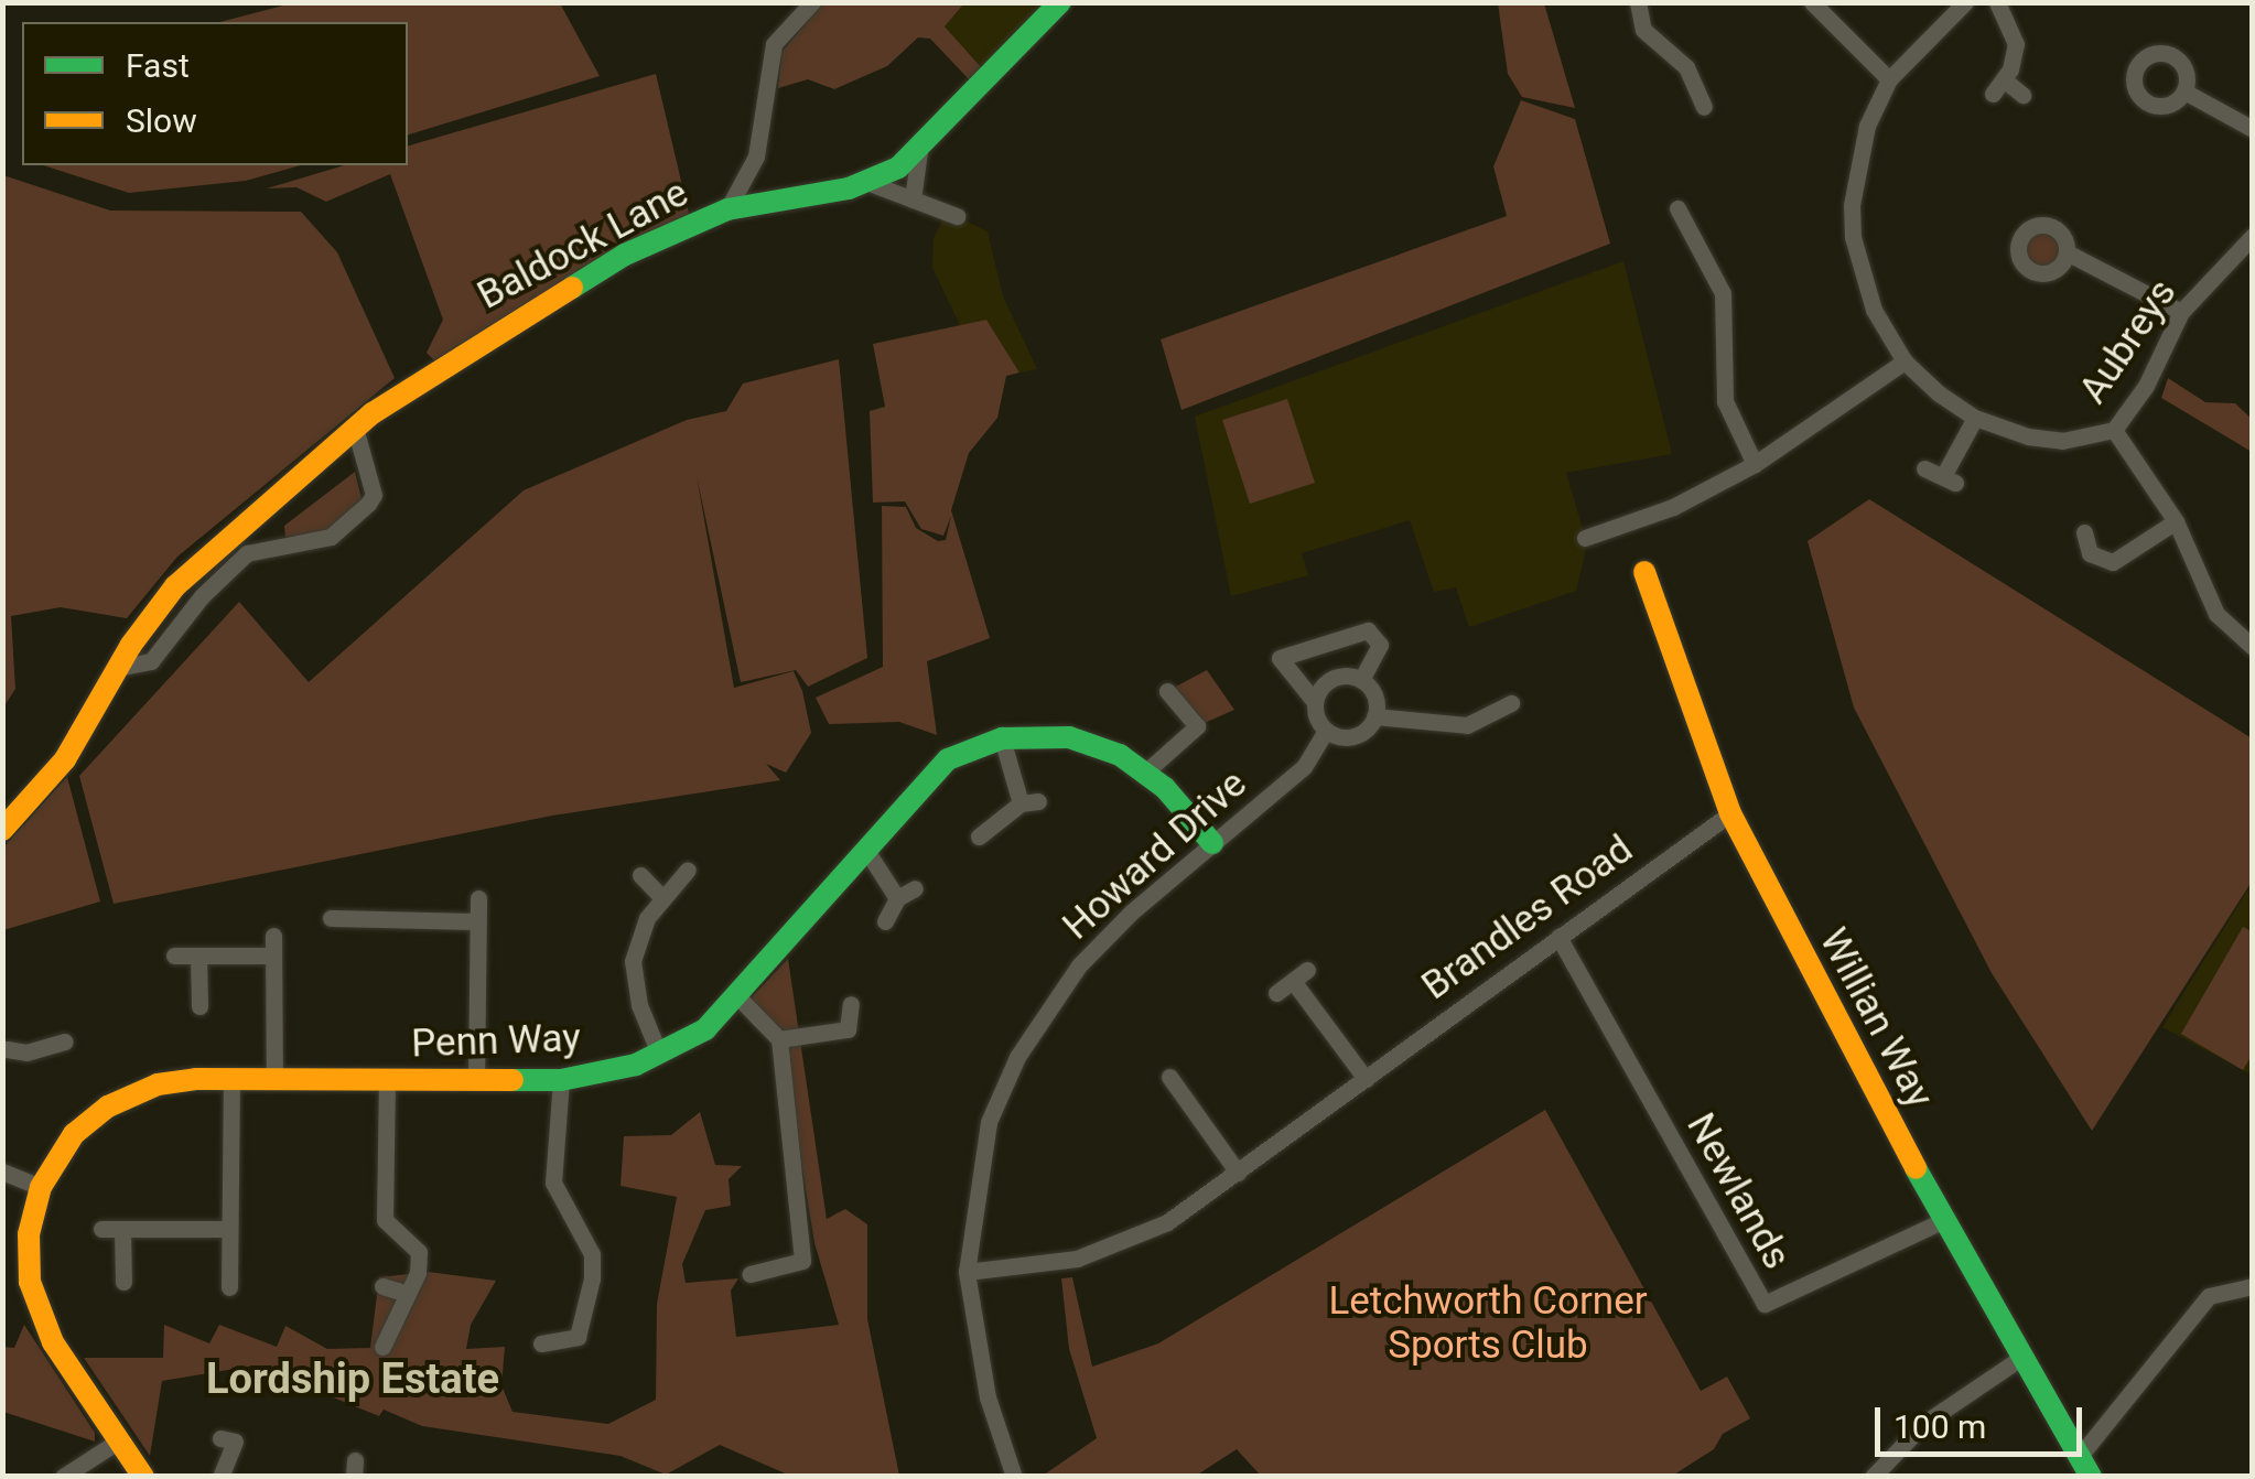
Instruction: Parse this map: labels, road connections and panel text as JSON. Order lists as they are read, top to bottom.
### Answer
{
  "streets": {
    "street": [
      "Baldock Lane",
      "Aubreys",
      "Howard Drive",
      "Brandles Road",
      "Willian Way",
      "Penn Way",
      "Newlands"
    ]
  },
  "crossings": [
    ["Howard Drive", "Brandles Road"],
    ["Howard Drive", "Penn Way"],
    ["Brandles Road", "Willian Way"],
    ["Brandles Road", "Newlands"],
    ["Willian Way", "Newlands"]
  ],
  "districts": ["Lordship Estate"],
  "parks": ["Letchworth Corner Sports Club"],
  "legend": ["Fast", "Slow"],
  "scale_bar": "100 m"
}
